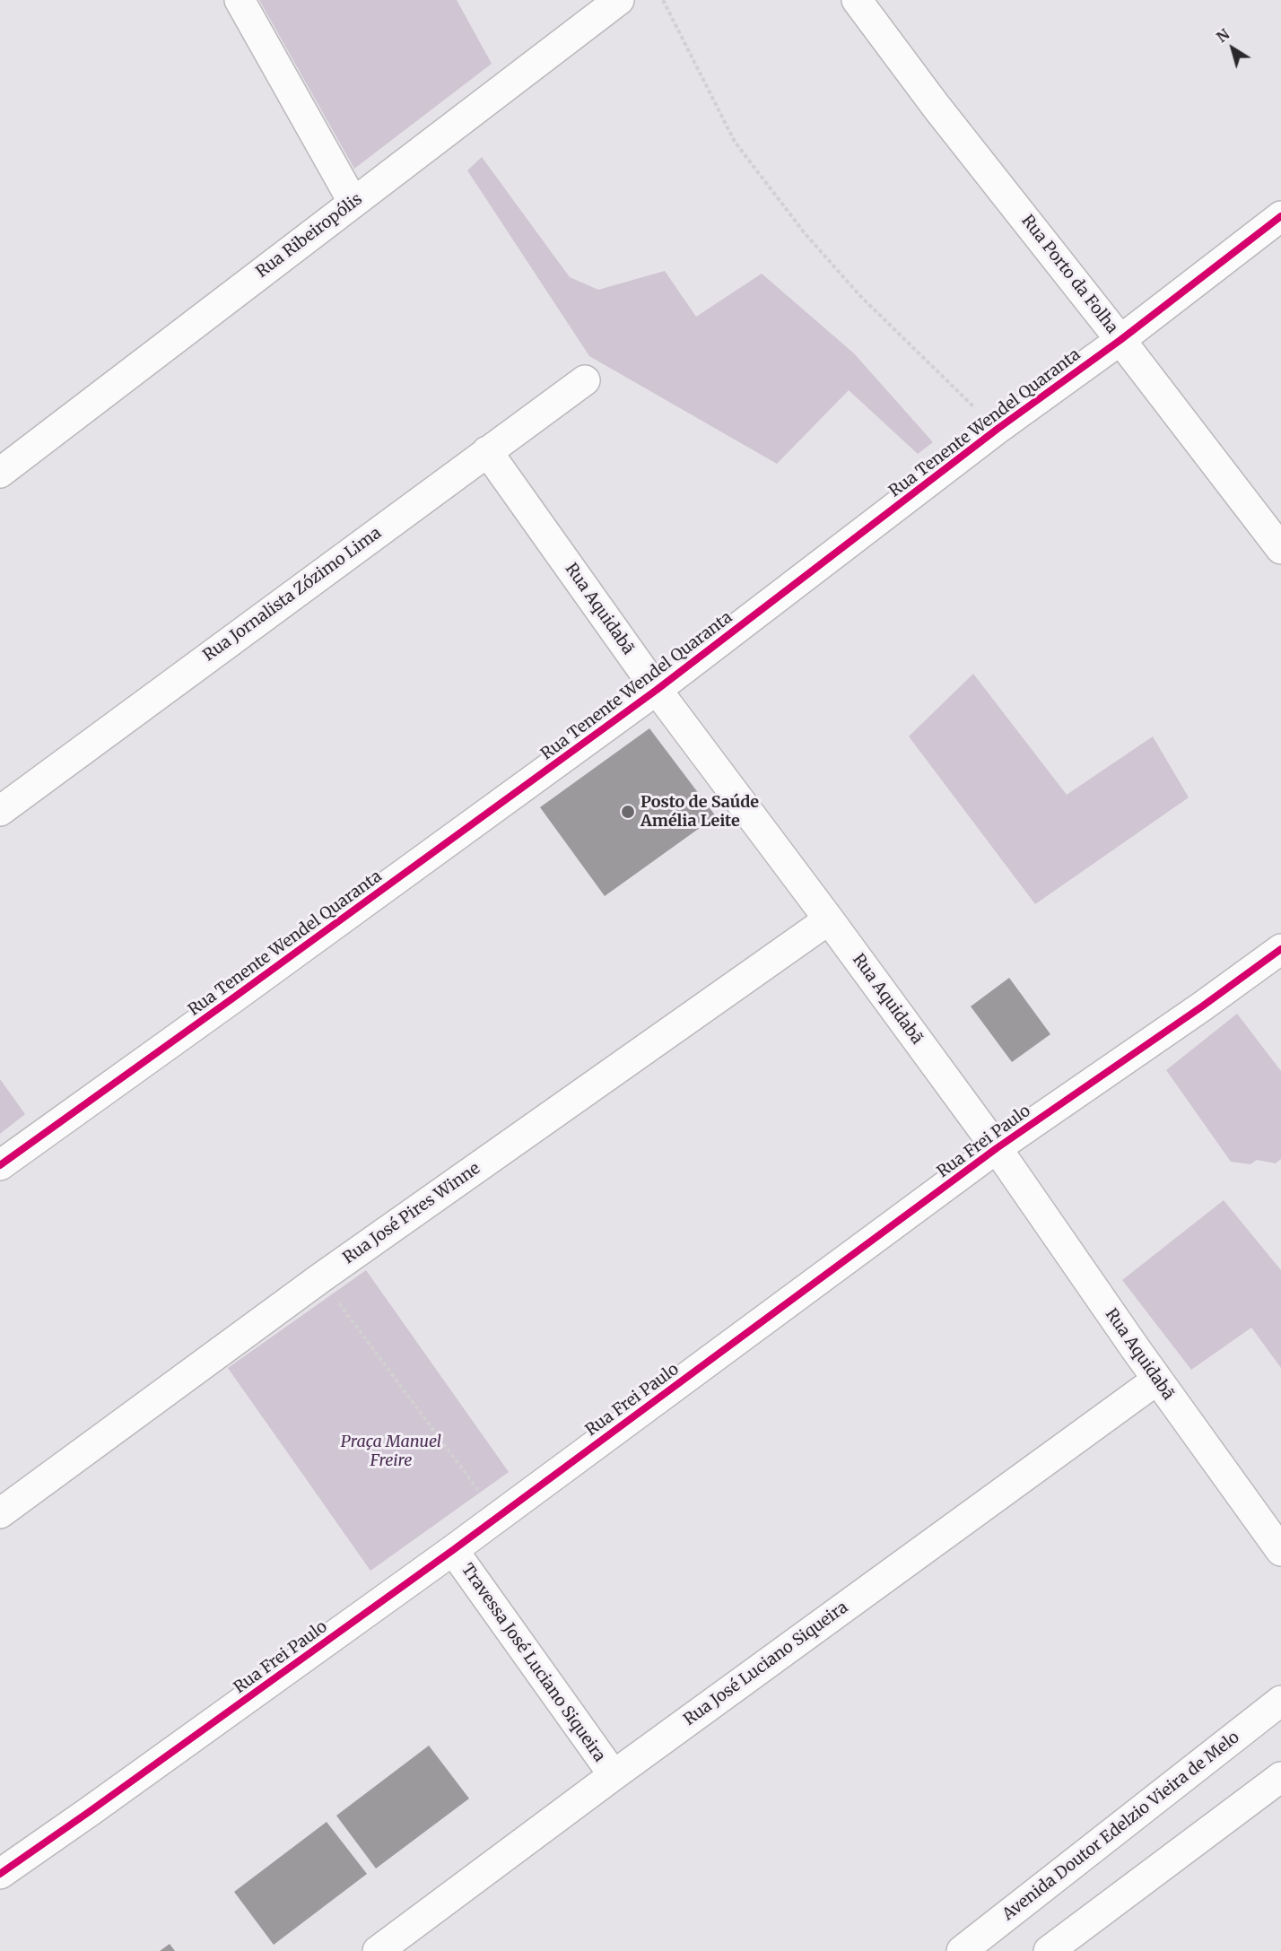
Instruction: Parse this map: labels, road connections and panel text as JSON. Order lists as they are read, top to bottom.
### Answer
{
  "streets": {
    "street": [
      "Rua Ribeiropólis",
      "Rua Porto da Folha",
      "Rua Tenente Wendel Quaranta",
      "Rua Jornalista Zózimo Lima",
      "Rua Aquidabã",
      "Rua Frei Paulo",
      "Rua José Pires Winne",
      "Travessa José Luciano Siqueira",
      "Rua José Luciano Siqueira",
      "Avenida Doutor Edelzio Vieira de Melo"
    ]
  },
  "crossings": [
    ["Rua Porto da Folha", "Rua Tenente Wendel Quaranta"],
    ["Rua Tenente Wendel Quaranta", "Rua Aquidabã"],
    ["Rua Jornalista Zózimo Lima", "Rua Aquidabã"],
    ["Rua Aquidabã", "Rua Frei Paulo"],
    ["Rua Aquidabã", "Rua José Pires Winne"],
    ["Rua Aquidabã", "Rua José Luciano Siqueira"],
    ["Rua Frei Paulo", "Travessa José Luciano Siqueira"],
    ["Travessa José Luciano Siqueira", "Rua José Luciano Siqueira"]
  ],
  "parks": ["Praça Manuel Freire"],
  "places": ["Posto de Saúde Amélia Leite"],
  "north": "top left"
}
